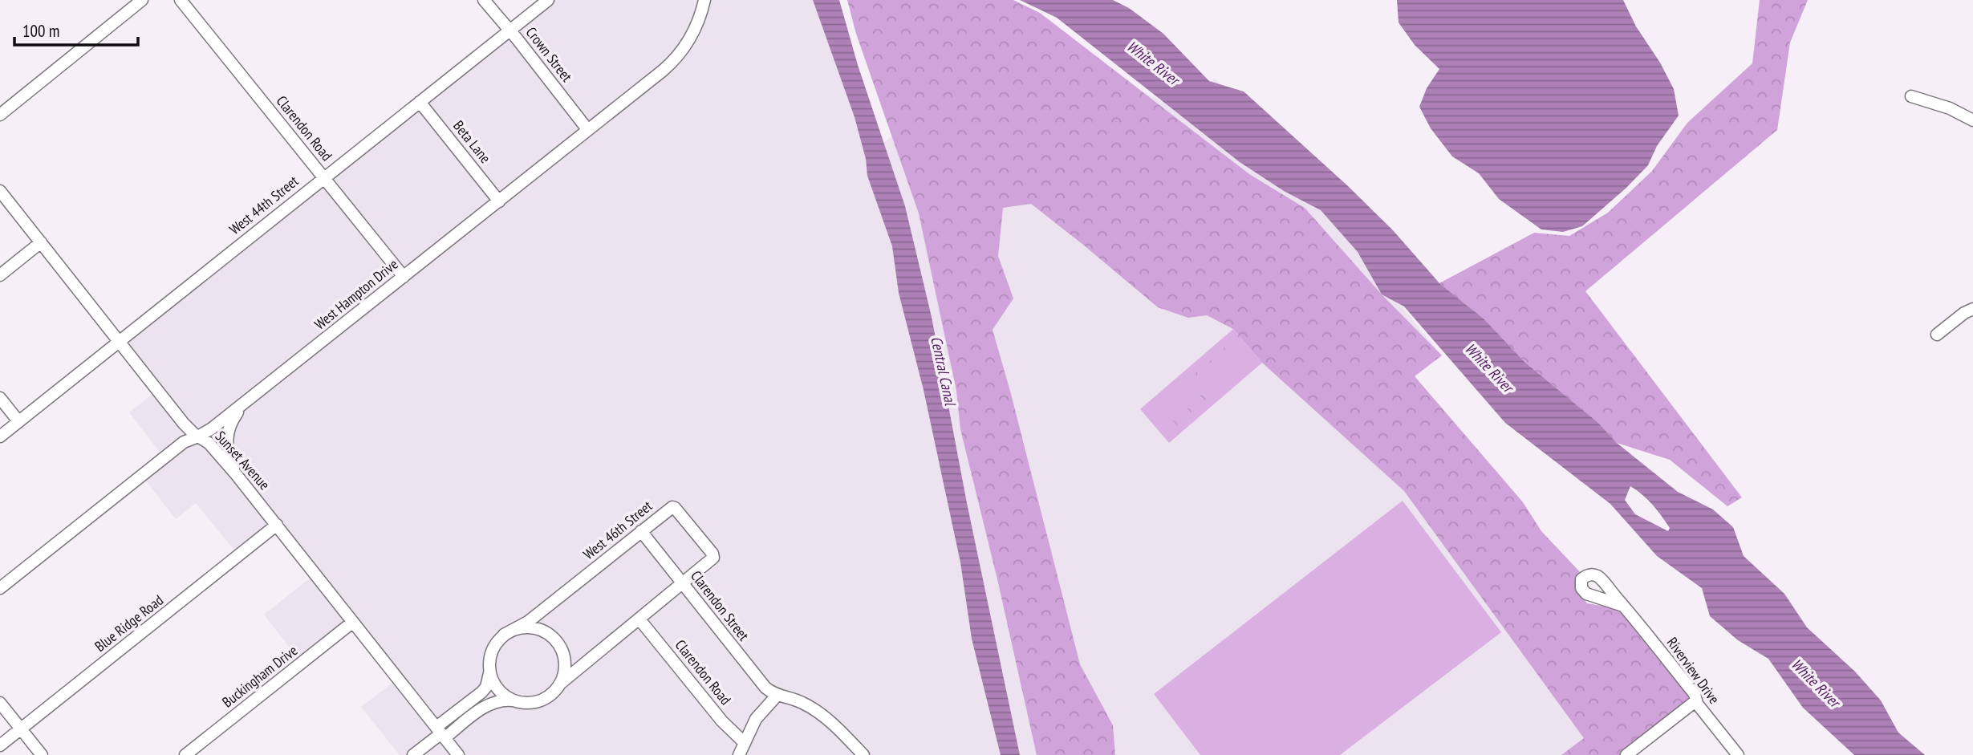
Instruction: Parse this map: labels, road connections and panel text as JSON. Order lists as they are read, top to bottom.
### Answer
{
  "streets": {
    "street": [
      "Crown Street",
      "Clarendon Road",
      "Beta Lane",
      "West 44th Street",
      "West Hampton Drive",
      "Sunset Avenue",
      "West 46th Street",
      "Clarendon Street",
      "Blue Ridge Road",
      "Riverview Drive",
      "Buckingham Drive"
    ]
  },
  "crossings": [
    ["Crown Street", "West 44th Street"],
    ["Crown Street", "West Hampton Drive"],
    ["Clarendon Road", "West 44th Street"],
    ["Clarendon Road", "West Hampton Drive"],
    ["Clarendon Road", "West 46th Street"],
    ["Beta Lane", "West 44th Street"],
    ["Beta Lane", "West Hampton Drive"],
    ["West 44th Street", "Sunset Avenue"],
    ["West Hampton Drive", "Sunset Avenue"],
    ["Sunset Avenue", "West 46th Street"],
    ["Sunset Avenue", "Blue Ridge Road"],
    ["Sunset Avenue", "Buckingham Drive"],
    ["West 46th Street", "Clarendon Street"]
  ],
  "water": ["White River", "Central Canal"],
  "scale_bar": "100 m"
}
